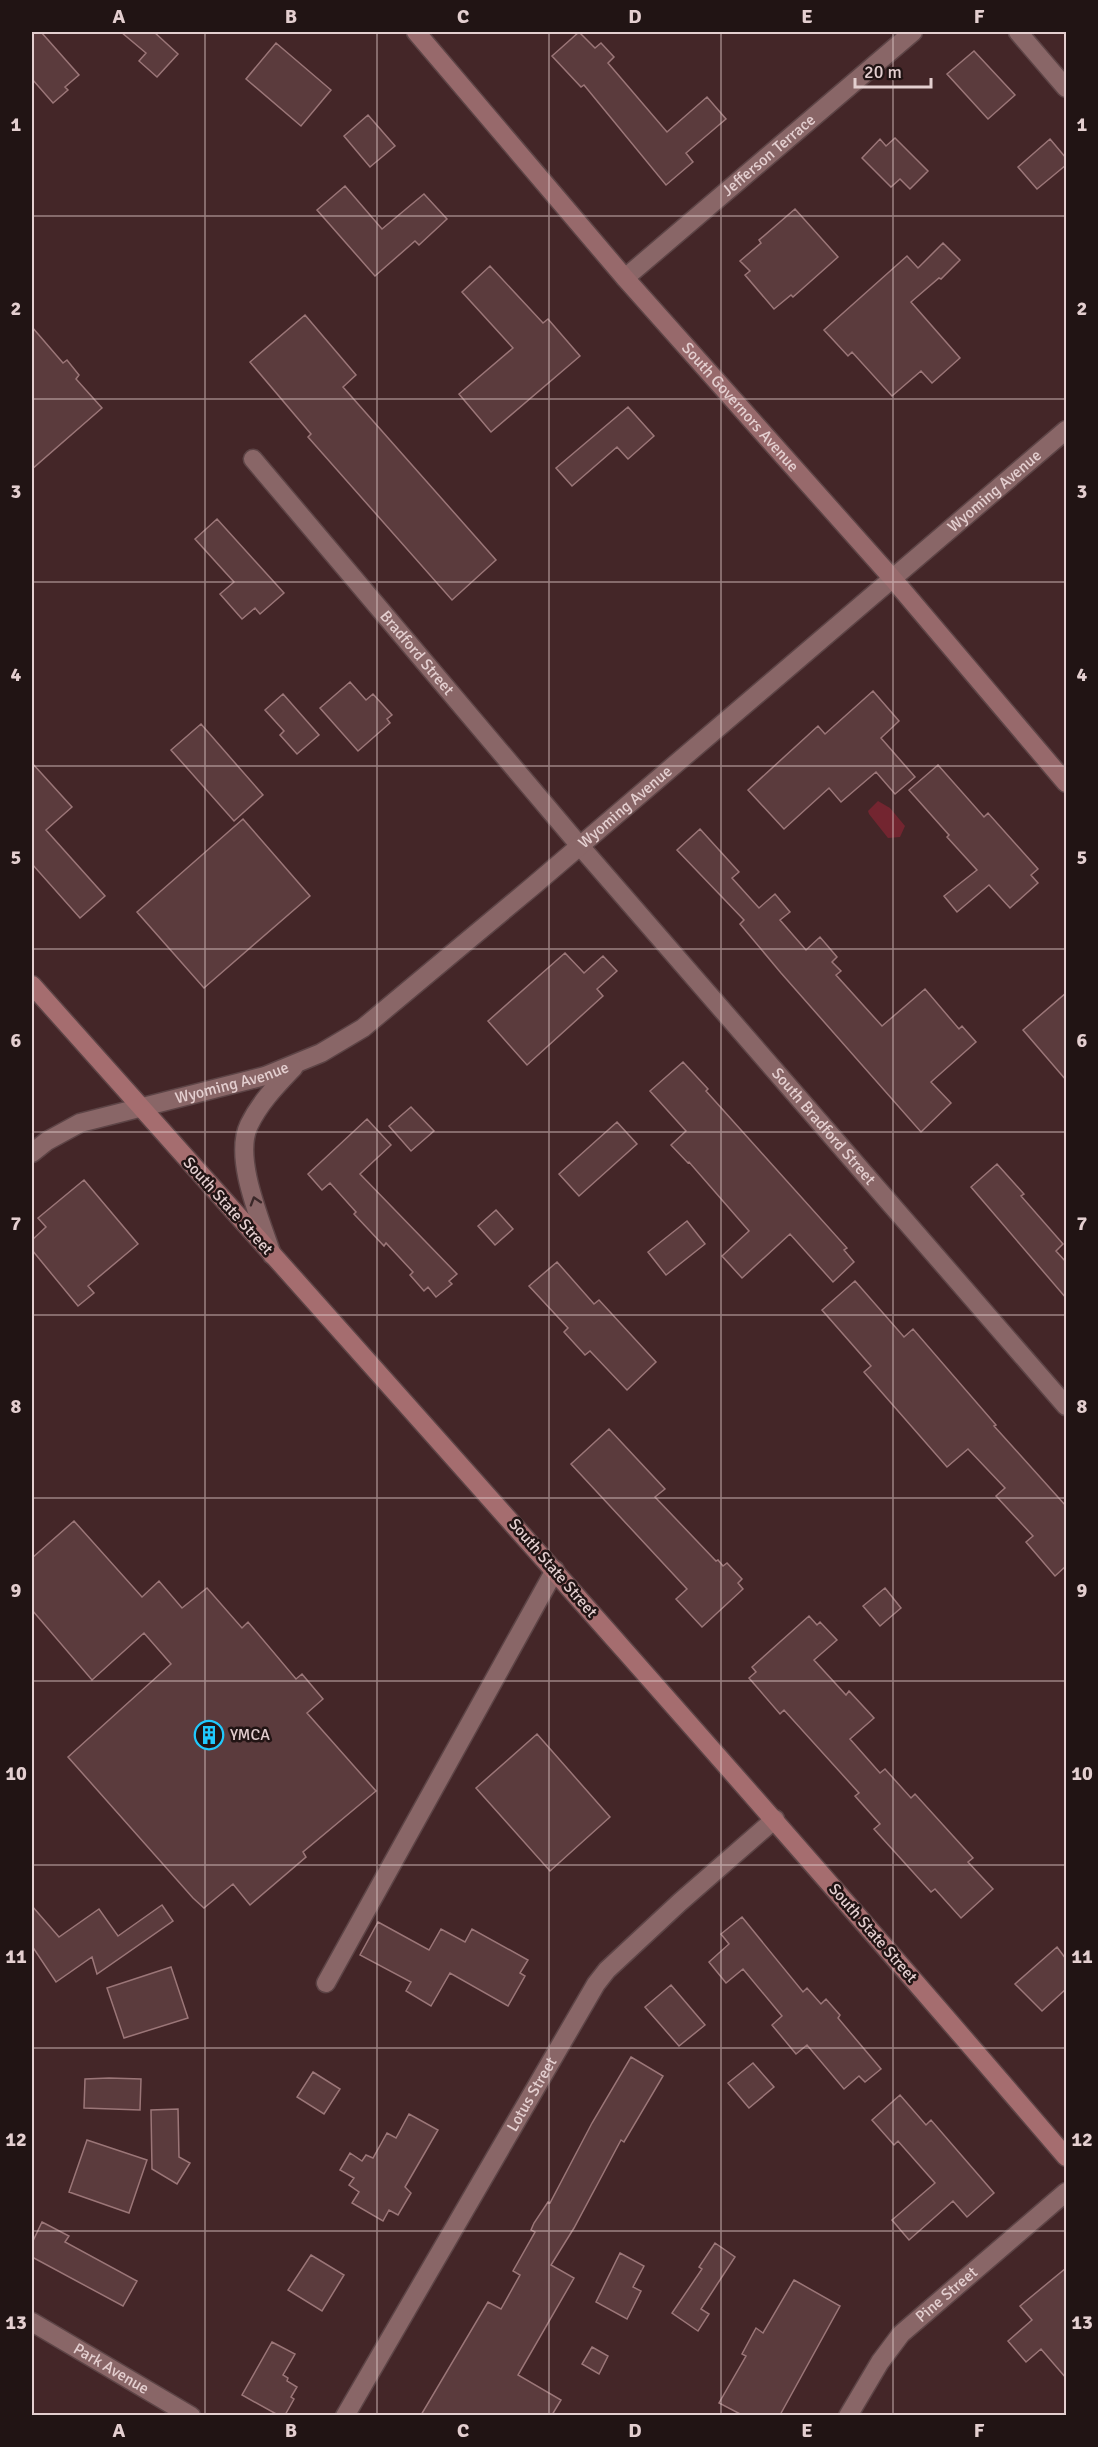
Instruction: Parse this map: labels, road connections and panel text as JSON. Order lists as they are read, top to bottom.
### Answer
{
  "streets": {
    "main road": ["South Governors Avenue", "South State Street"],
    "street": [
      "Jefferson Terrace",
      "Wyoming Avenue",
      "Bradford Street",
      "South Bradford Street",
      "Lotus Street",
      "Pine Street",
      "Park Avenue"
    ]
  },
  "crossings": [
    ["Jefferson Terrace", "South Governors Avenue"],
    ["South Governors Avenue", "Wyoming Avenue"],
    ["Wyoming Avenue", "Bradford Street"],
    ["Wyoming Avenue", "South Bradford Street"],
    ["Wyoming Avenue", "South State Street"],
    ["Bradford Street", "South Bradford Street"],
    ["South State Street", "Lotus Street"]
  ],
  "places": {
    "building": ["YMCA"]
  },
  "scale_bar": "20 m",
  "grid": {
    "columns": [
      "A",
      "B",
      "C",
      "D",
      "E",
      "F"
    ],
    "rows": [
      "1",
      "2",
      "3",
      "4",
      "5",
      "6",
      "7",
      "8",
      "9",
      "10",
      "11",
      "12",
      "13"
    ]
  }
}
